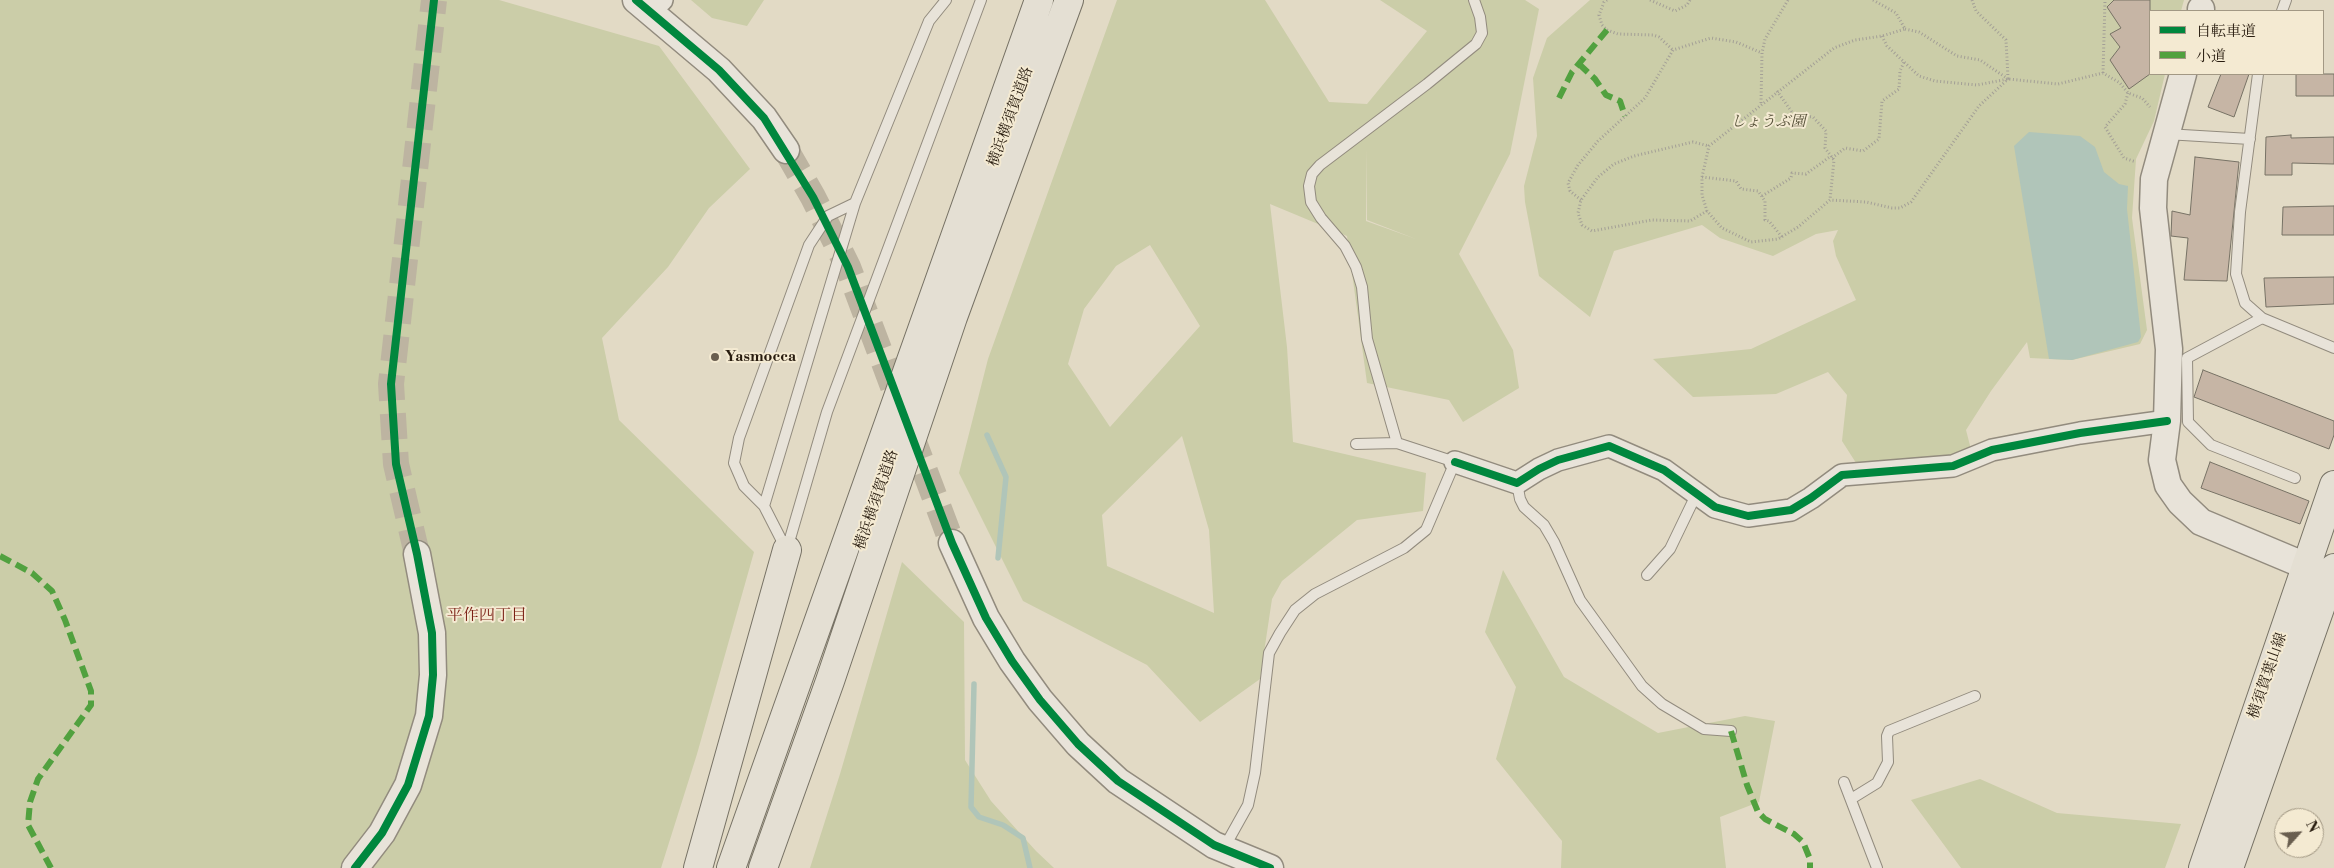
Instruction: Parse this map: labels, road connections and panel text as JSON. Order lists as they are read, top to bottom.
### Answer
{
  "streets": {
    "main road": ["横浜横須賀道路", "横須賀葉山線"]
  },
  "districts": ["平作四丁目"],
  "parks": ["しょうぶ園"],
  "places": ["Yasmocca"],
  "legend": ["自転車道", "小道"],
  "north": "top right"
}
